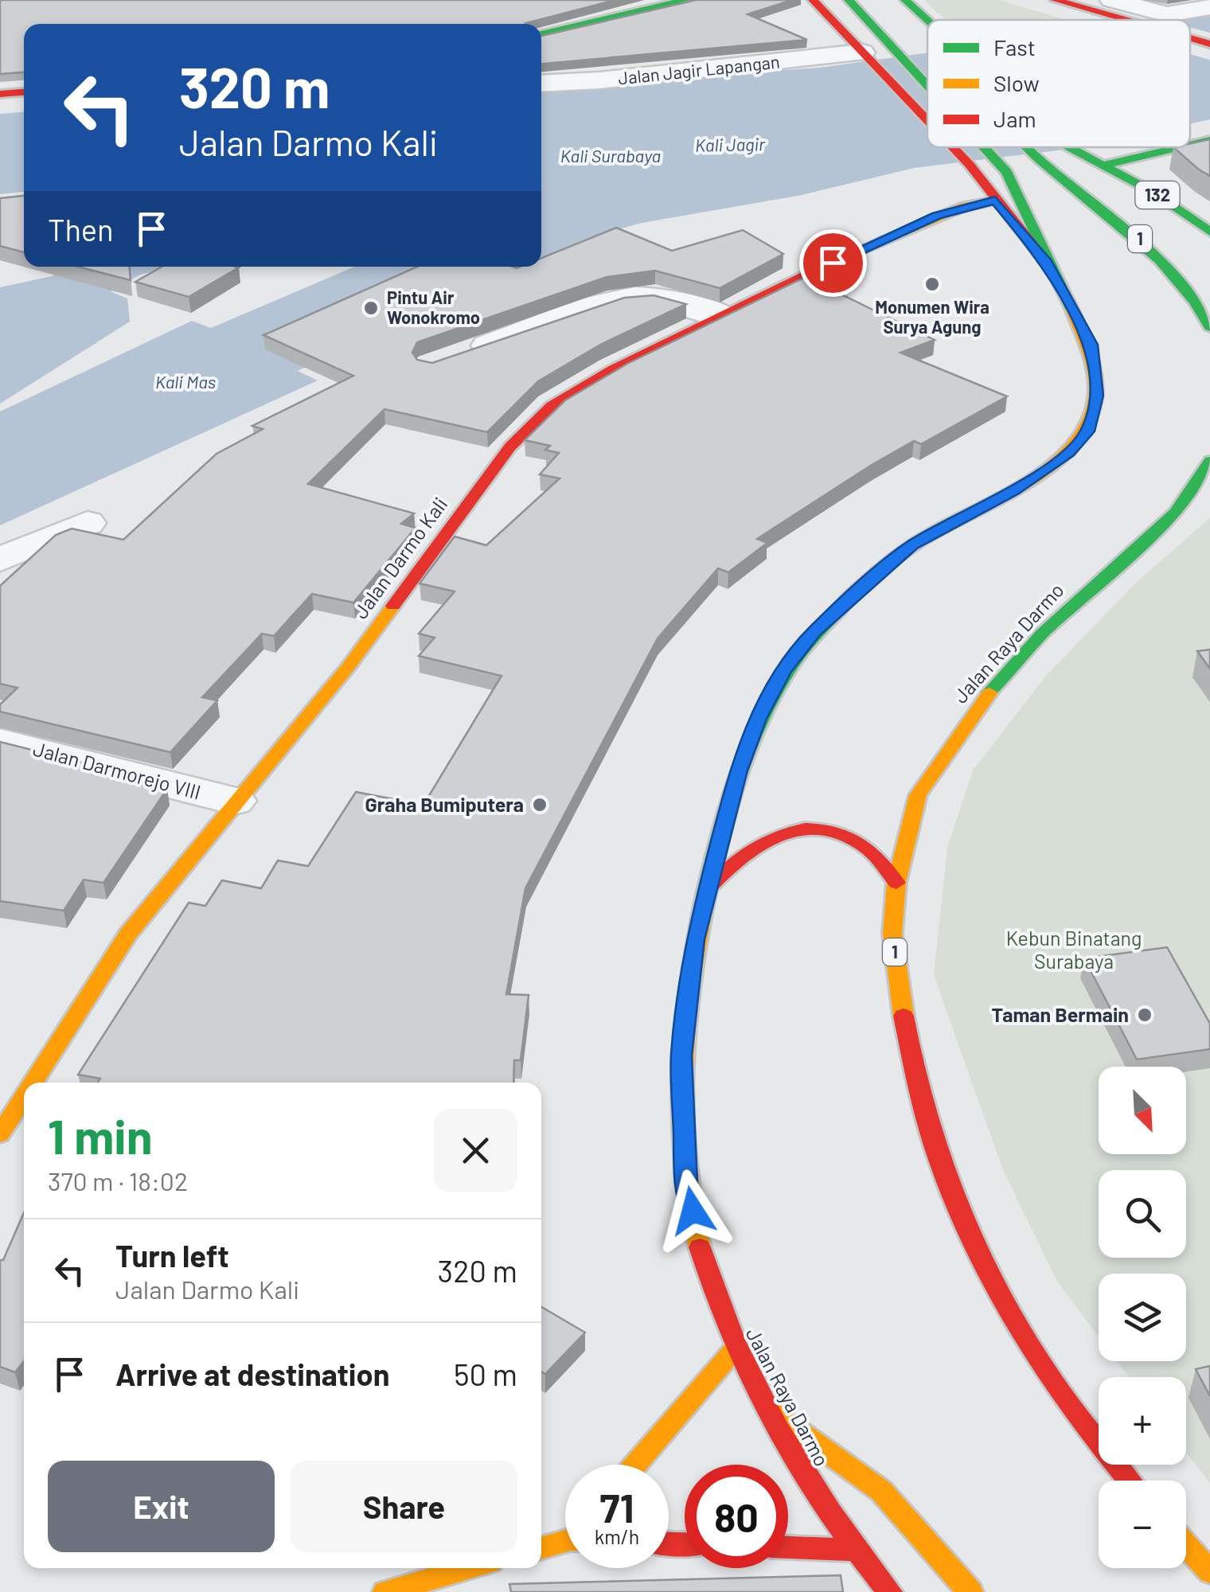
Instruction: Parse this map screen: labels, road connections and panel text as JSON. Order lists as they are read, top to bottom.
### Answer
{
  "streets": {
    "main road": [
      "132",
      "1",
      "Jalan Darmo Kali",
      "Jalan Raya Darmo"
    ],
    "street": ["Jalan Jagir Lapangan", "Jalan Darmorejo VIII"]
  },
  "crossings": [
    ["Jalan Jagir Lapangan", "Jalan Raya Darmo"],
    ["Jalan Darmo Kali", "Jalan Raya Darmo"],
    ["Jalan Darmo Kali", "Jalan Darmorejo VIII"]
  ],
  "water": ["Kali Jagir", "Kali Surabaya", "Kali Mas"],
  "parks": ["Kebun Binatang Surabaya"],
  "places": [
    "Monumen Wira Surya Agung",
    "Pintu Air Wonokromo",
    "Graha Bumiputera",
    "Taman Bermain"
  ],
  "legend": ["Fast", "Slow", "Jam"],
  "north": "bottom right",
  "page": {
    "turn": ["320 m", "Jalan Darmo Kali"],
    "then": "Then",
    "map_buttons": ["+", "−"],
    "heading": ["1 min", "370 m · 18:02"],
    "list": [
      {
        "name": "Turn left",
        "note": "Jalan Darmo Kali",
        "value": "320 m"
      },
      {
        "name": "Arrive at destination",
        "value": "50 m"
      }
    ],
    "buttons": ["Exit", "Share"],
    "speed": "71 km/h",
    "limit": "80"
  }
}
